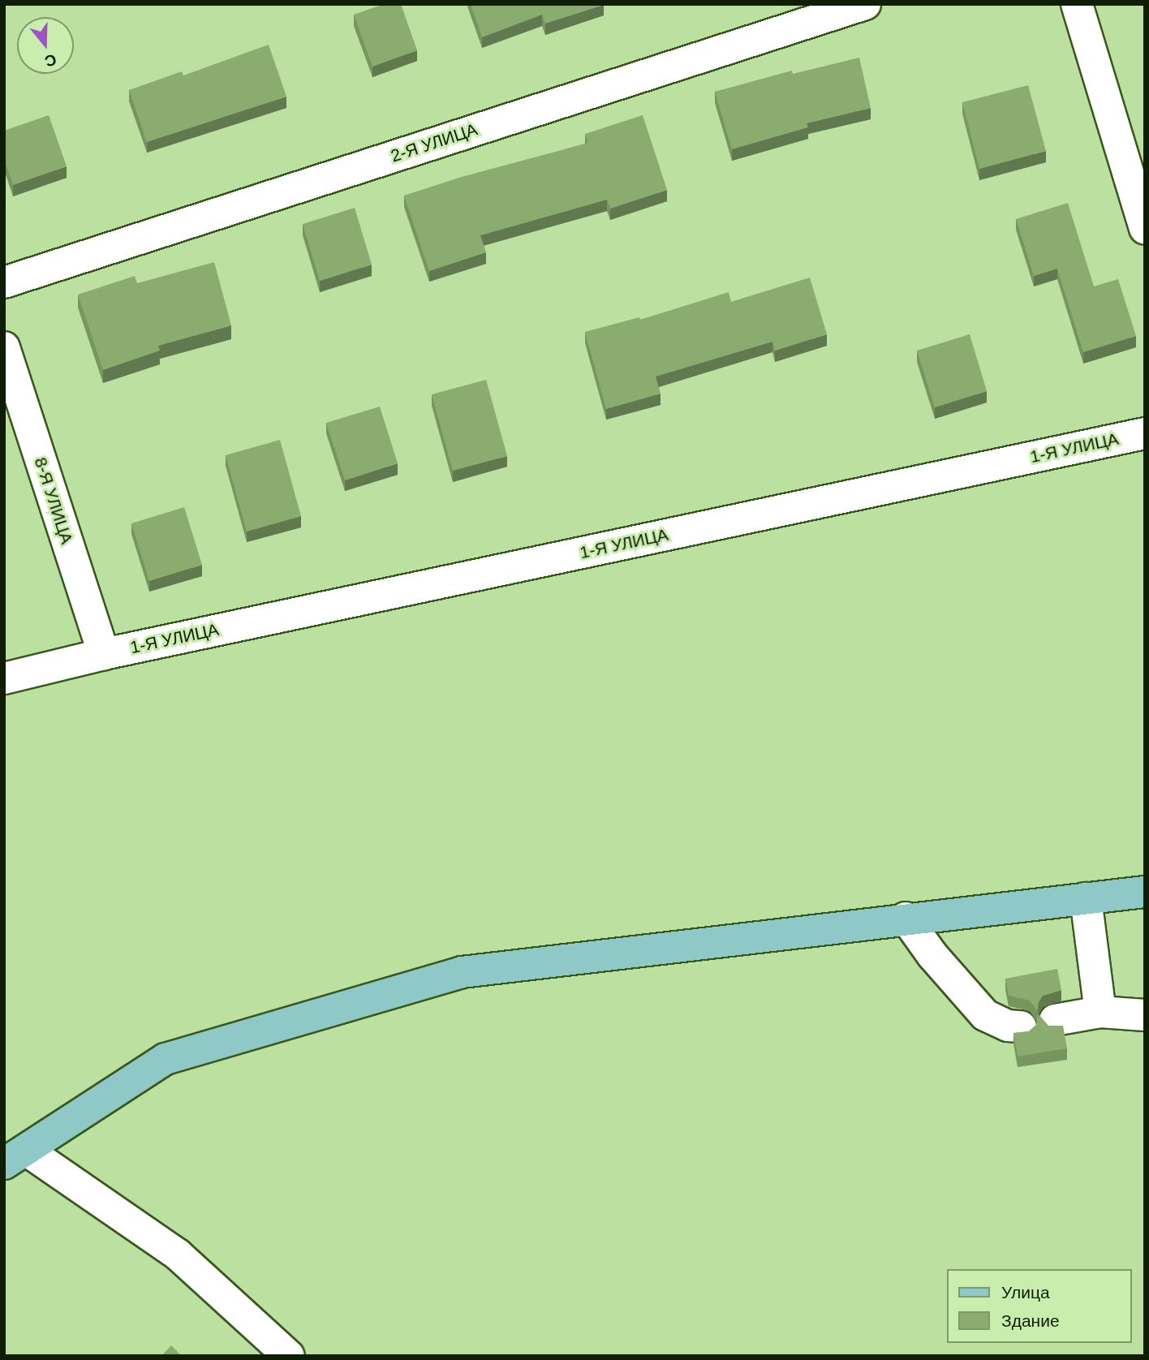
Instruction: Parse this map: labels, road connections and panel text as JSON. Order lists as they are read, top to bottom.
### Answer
{
  "streets": {
    "street": ["2-Я УЛИЦА", "1-Я УЛИЦА", "8-Я УЛИЦА"]
  },
  "crossings": [
    ["1-Я УЛИЦА", "8-Я УЛИЦА"]
  ],
  "legend": ["Улица", "Здание"],
  "north": "bottom"
}
